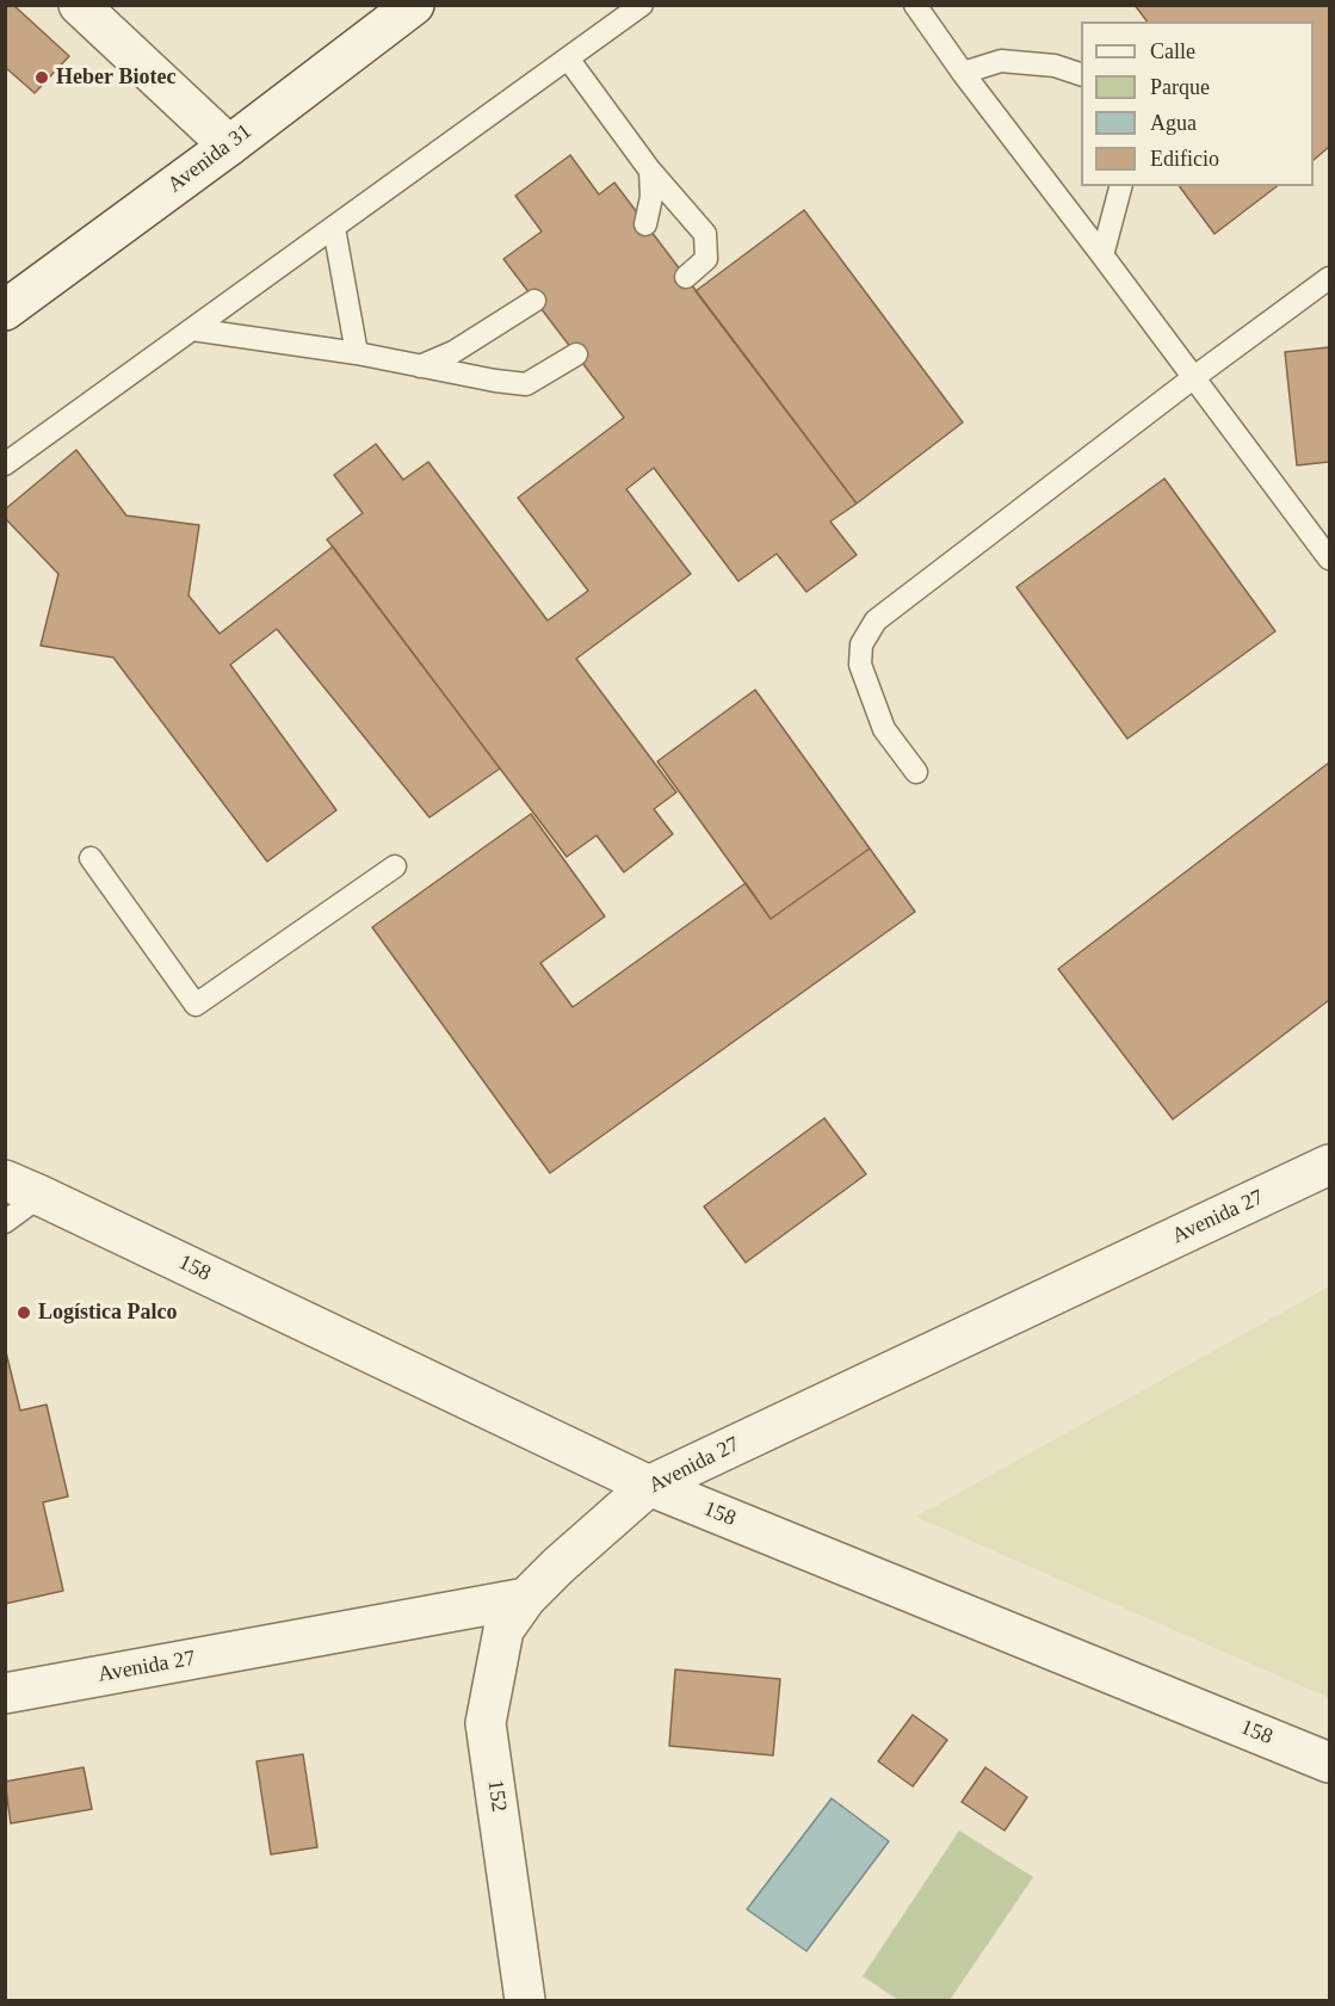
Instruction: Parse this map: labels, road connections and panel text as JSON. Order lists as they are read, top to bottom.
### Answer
{
  "streets": {
    "street": [
      "Avenida 31",
      "Avenida 27",
      "158",
      "152"
    ]
  },
  "crossings": [
    ["Avenida 27", "158"],
    ["Avenida 27", "152"]
  ],
  "places": ["Heber Biotec", "Logística Palco"],
  "legend": [
    "Calle",
    "Parque",
    "Agua",
    "Edificio"
  ]
}
